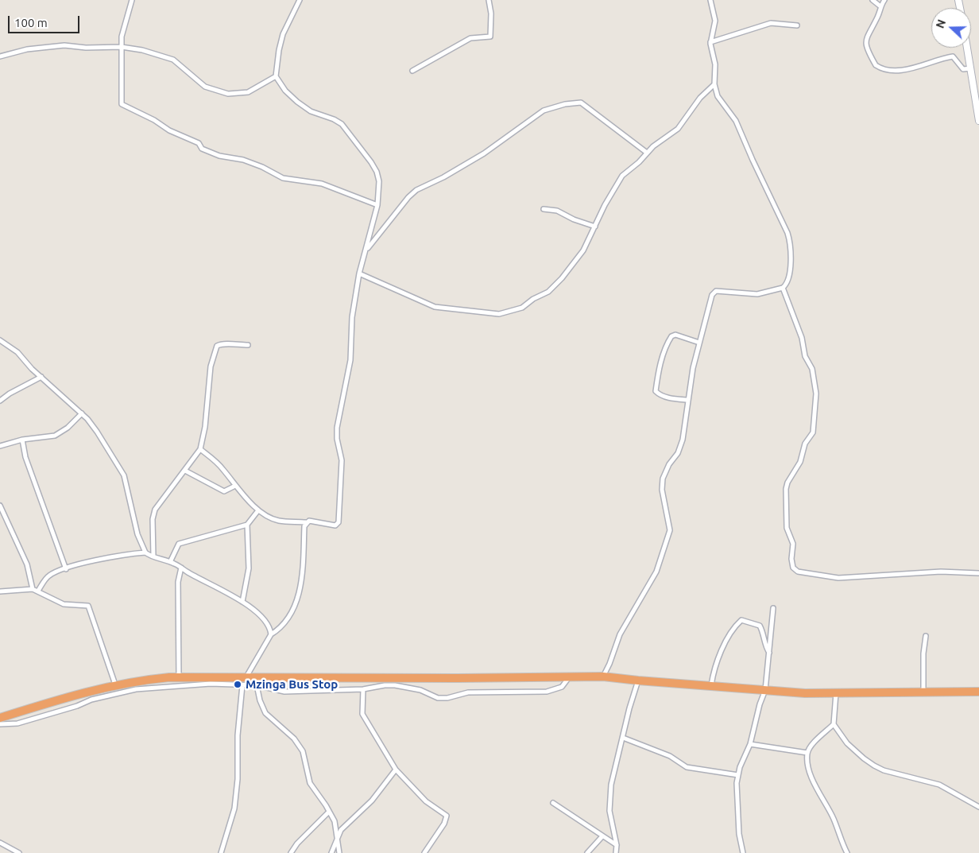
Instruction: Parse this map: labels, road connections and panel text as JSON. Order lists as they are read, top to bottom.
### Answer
{
  "places": ["Mzinga Bus Stop"],
  "scale_bar": "100 m",
  "north": "left"
}
